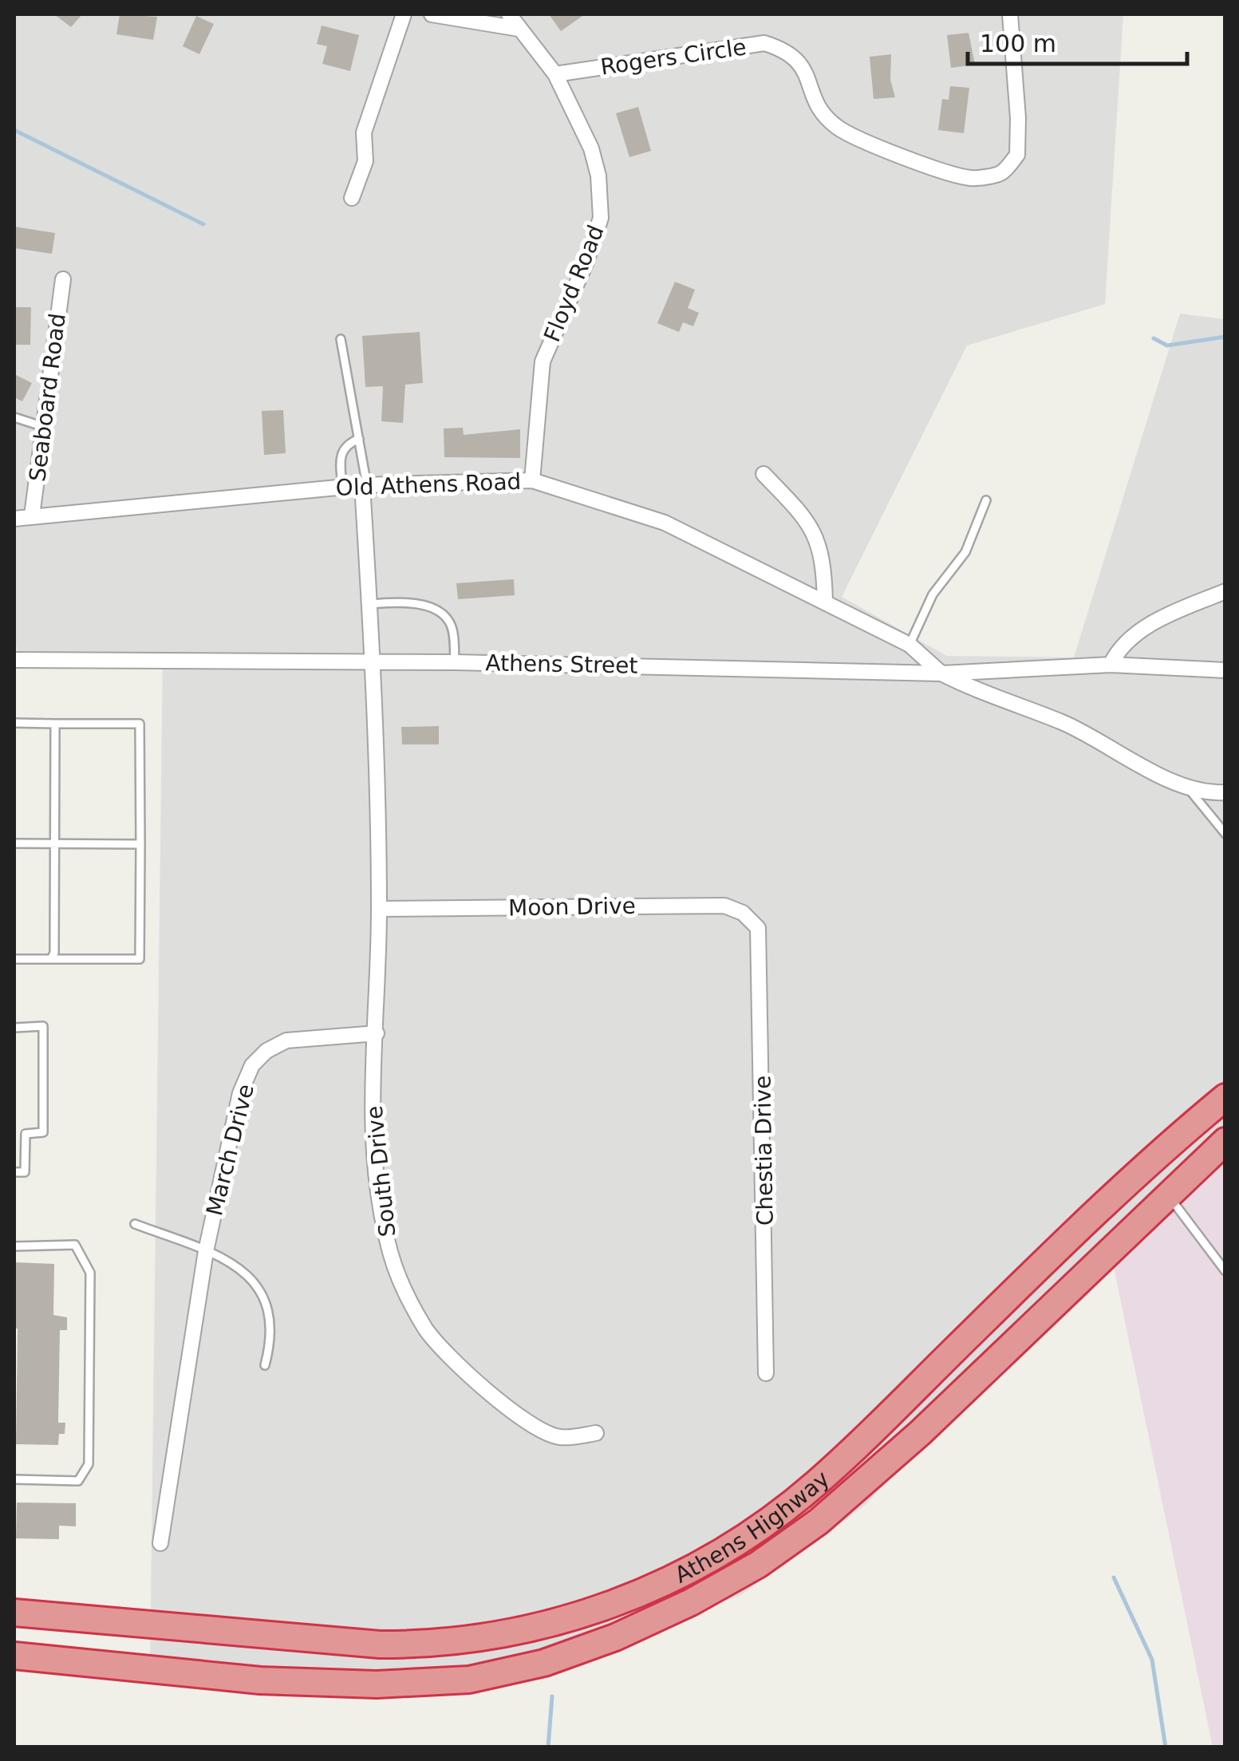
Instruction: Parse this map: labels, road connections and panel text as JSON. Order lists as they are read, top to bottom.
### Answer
{
  "streets": {
    "highway": ["Athens Highway"],
    "street": [
      "Rogers Circle",
      "Floyd Road",
      "Seaboard Road",
      "Old Athens Road",
      "Athens Street",
      "Moon Drive",
      "March Drive",
      "Chestia Drive",
      "South Drive"
    ]
  },
  "crossings": [
    ["Rogers Circle", "Floyd Road"],
    ["Floyd Road", "Old Athens Road"],
    ["Seaboard Road", "Old Athens Road"],
    ["Old Athens Road", "Athens Street"],
    ["Moon Drive", "Chestia Drive"],
    ["March Drive", "South Drive"]
  ],
  "scale_bar": "100 m"
}
